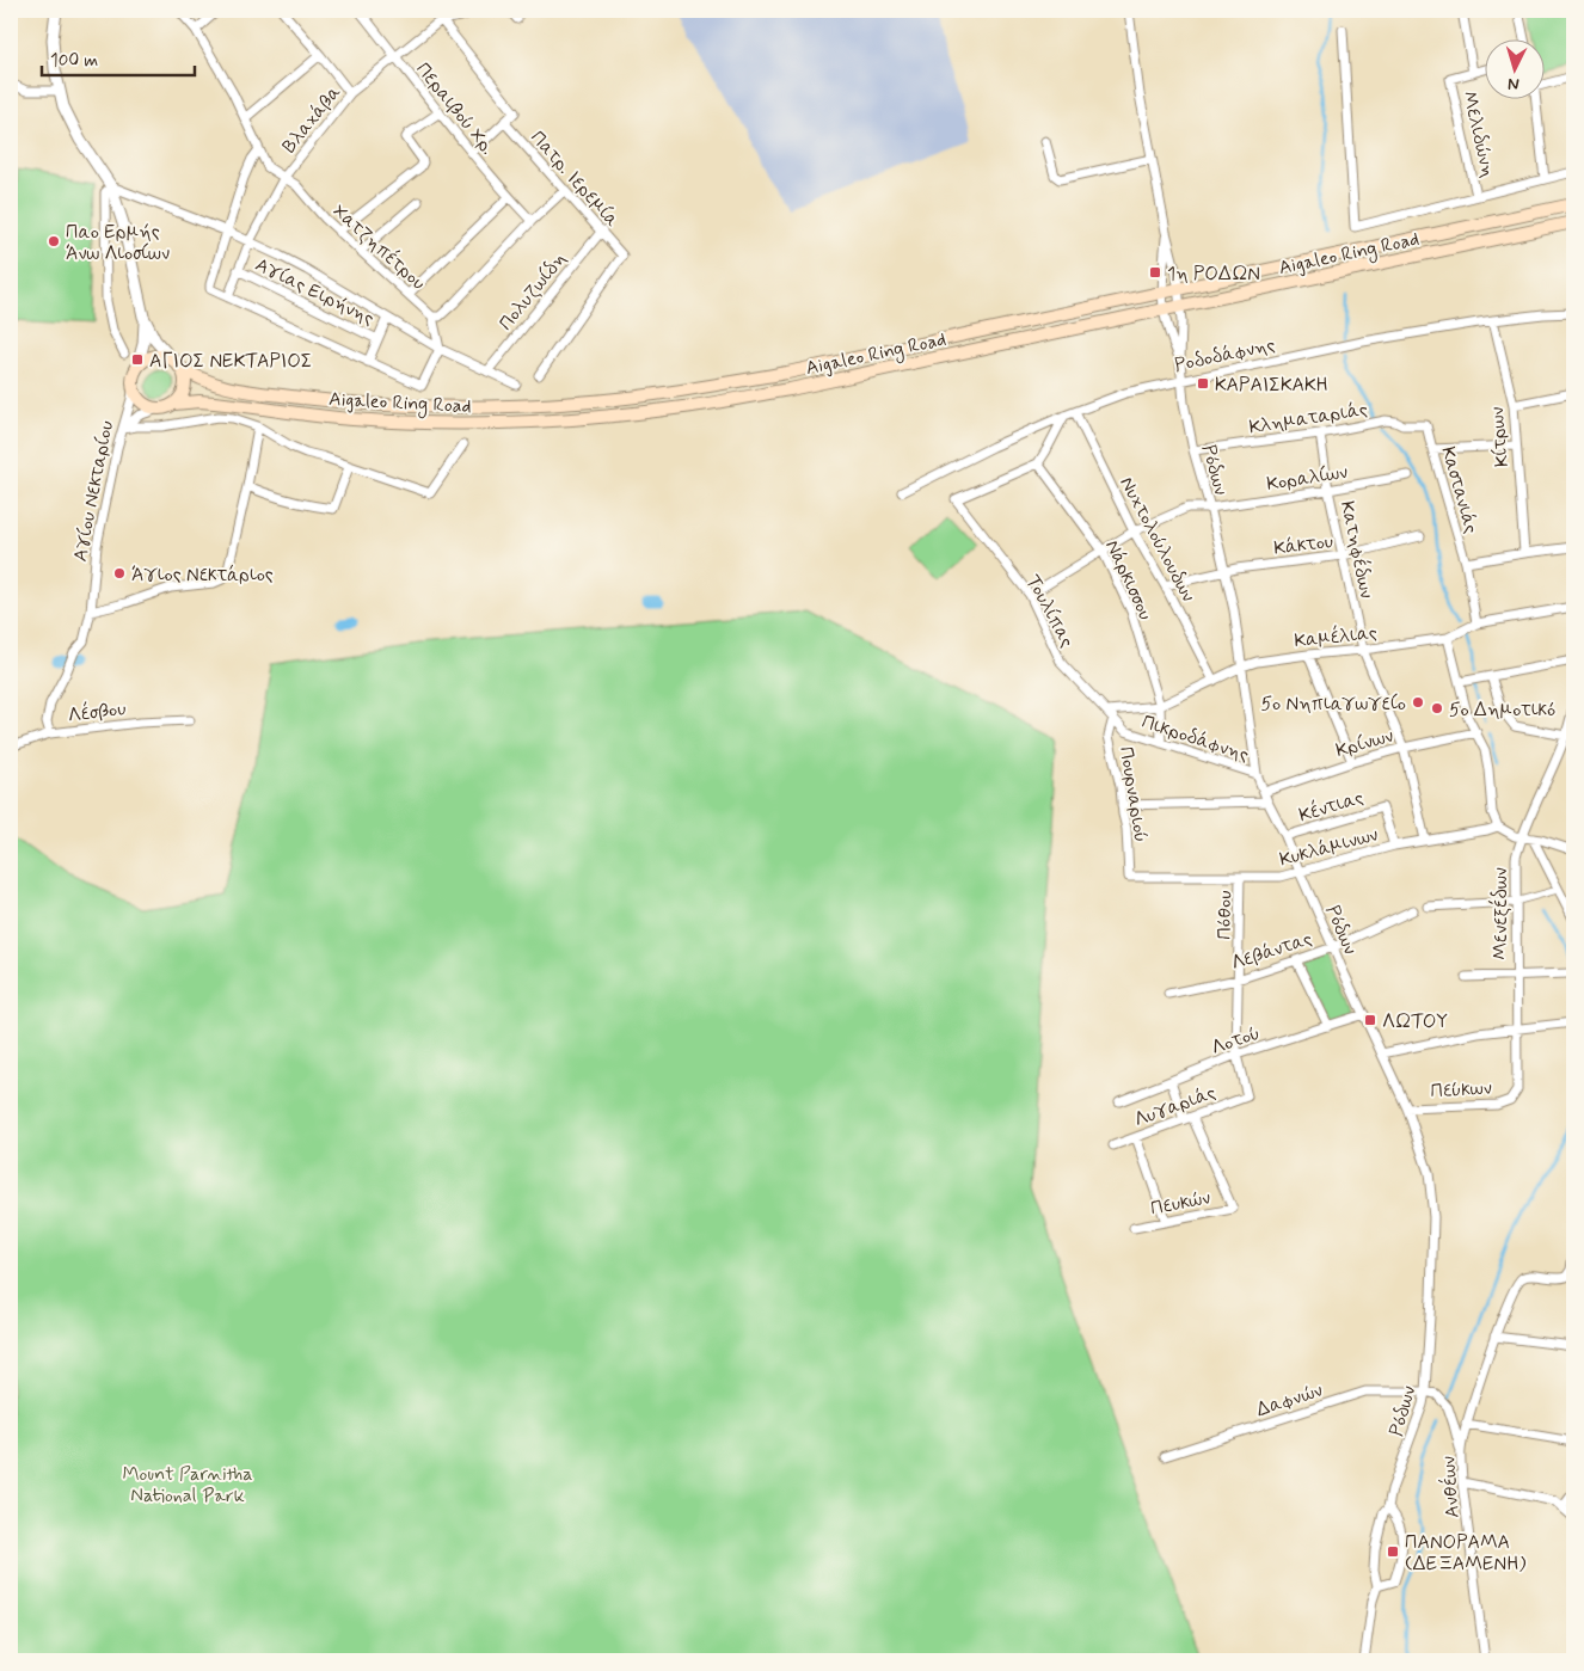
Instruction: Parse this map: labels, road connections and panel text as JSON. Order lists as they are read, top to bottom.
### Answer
{
  "streets": {
    "main road": ["Aigaleo Ring Road"],
    "street": [
      "Περαιβού Χρ.",
      "Βλαχάβα",
      "Μελιδώνη",
      "Πατρ. Ιερεμία",
      "Χατζηπέτρου",
      "Αγίας Ειρήνης",
      "Πολυζωίδη",
      "Ροδοδάφνης",
      "Κληματαριάς",
      "Κίτρων",
      "Ρόδων",
      "Κοραλίων",
      "Καστανιάς",
      "Αγίου Νεκταρίου",
      "Νυχτολούλουδων",
      "Κάκτου",
      "Κατηφέδων",
      "Νάρκισσου",
      "Τουλίπας",
      "Καμέλιας",
      "Λέσβου",
      "Πικροδάφνης",
      "Κρίνων",
      "Πουρναριού",
      "Κέντιας",
      "Κυκλάμινων",
      "Μενεξέδων",
      "Πόθου",
      "Λεβάντας",
      "Λοτού",
      "Πεύκων",
      "Λυγαριάς",
      "Πευκών",
      "Δαφνών",
      "Ανθέων"
    ]
  },
  "crossings": [
    ["Περαιβού Χρ.", "Βλαχάβα"],
    ["Βλαχάβα", "Χατζηπέτρου"],
    ["Βλαχάβα", "Αγίας Ειρήνης"],
    ["Πατρ. Ιερεμία", "Πολυζωίδη"],
    ["Aigaleo Ring Road", "Ρόδων"],
    ["Aigaleo Ring Road", "Αγίου Νεκταρίου"],
    ["Ροδοδάφνης", "Κίτρων"],
    ["Ροδοδάφνης", "Ρόδων"],
    ["Ροδοδάφνης", "Νυχτολούλουδων"],
    ["Κληματαριάς", "Ρόδων"],
    ["Κληματαριάς", "Καστανιάς"],
    ["Κληματαριάς", "Κατηφέδων"],
    ["Ρόδων", "Κοραλίων"],
    ["Ρόδων", "Κάκτου"],
    ["Ρόδων", "Καμέλιας"],
    ["Ρόδων", "Πικροδάφνης"],
    ["Ρόδων", "Κρίνων"],
    ["Ρόδων", "Κέντιας"],
    ["Ρόδων", "Κυκλάμινων"],
    ["Ρόδων", "Λεβάντας"],
    ["Ρόδων", "Λοτού"],
    ["Ρόδων", "Πεύκων"],
    ["Ρόδων", "Δαφνών"],
    ["Κοραλίων", "Νυχτολούλουδων"],
    ["Κοραλίων", "Κατηφέδων"],
    ["Κοραλίων", "Νάρκισσου"],
    ["Κοραλίων", "Τουλίπας"],
    ["Καστανιάς", "Καμέλιας"],
    ["Αγίου Νεκταρίου", "Λέσβου"],
    ["Νυχτολούλουδων", "Κάκτου"],
    ["Νυχτολούλουδων", "Καμέλιας"],
    ["Κάκτου", "Κατηφέδων"],
    ["Κατηφέδων", "Καμέλιας"],
    ["Κατηφέδων", "Κρίνων"],
    ["Κατηφέδων", "Κυκλάμινων"],
    ["Νάρκισσου", "Τουλίπας"],
    ["Νάρκισσου", "Καμέλιας"],
    ["Νάρκισσου", "Πικροδάφνης"],
    ["Τουλίπας", "Καμέλιας"],
    ["Τουλίπας", "Πικροδάφνης"],
    ["Τουλίπας", "Πουρναριού"],
    ["Πουρναριού", "Κυκλάμινων"],
    ["Κέντιας", "Κυκλάμινων"],
    ["Κυκλάμινων", "Πόθου"],
    ["Μενεξέδων", "Πεύκων"],
    ["Πόθου", "Λεβάντας"],
    ["Πόθου", "Λοτού"],
    ["Πόθου", "Λυγαριάς"],
    ["Λυγαριάς", "Πευκών"]
  ],
  "parks": ["Mount Parnitha National Park"],
  "places": {
    "other": [
      "Παο Ερμής Άνω Λιοσίων",
      "Άγιος Νεκτάριος",
      "5ο Νηπιαγωγείο",
      "5ο Δημοτικό"
    ],
    "transit": [
      "1η ΡΟΔΩΝ",
      "ΑΓΙΟΣ ΝΕΚΤΑΡΙΟΣ",
      "ΚΑΡΑΙΣΚΑΚΗ",
      "ΛΩΤΟΥ",
      "ΠΑΝΟΡΑΜΑ (ΔΕΞΑΜΕΝΗ)"
    ]
  },
  "scale_bar": "100 m",
  "north": "bottom"
}
